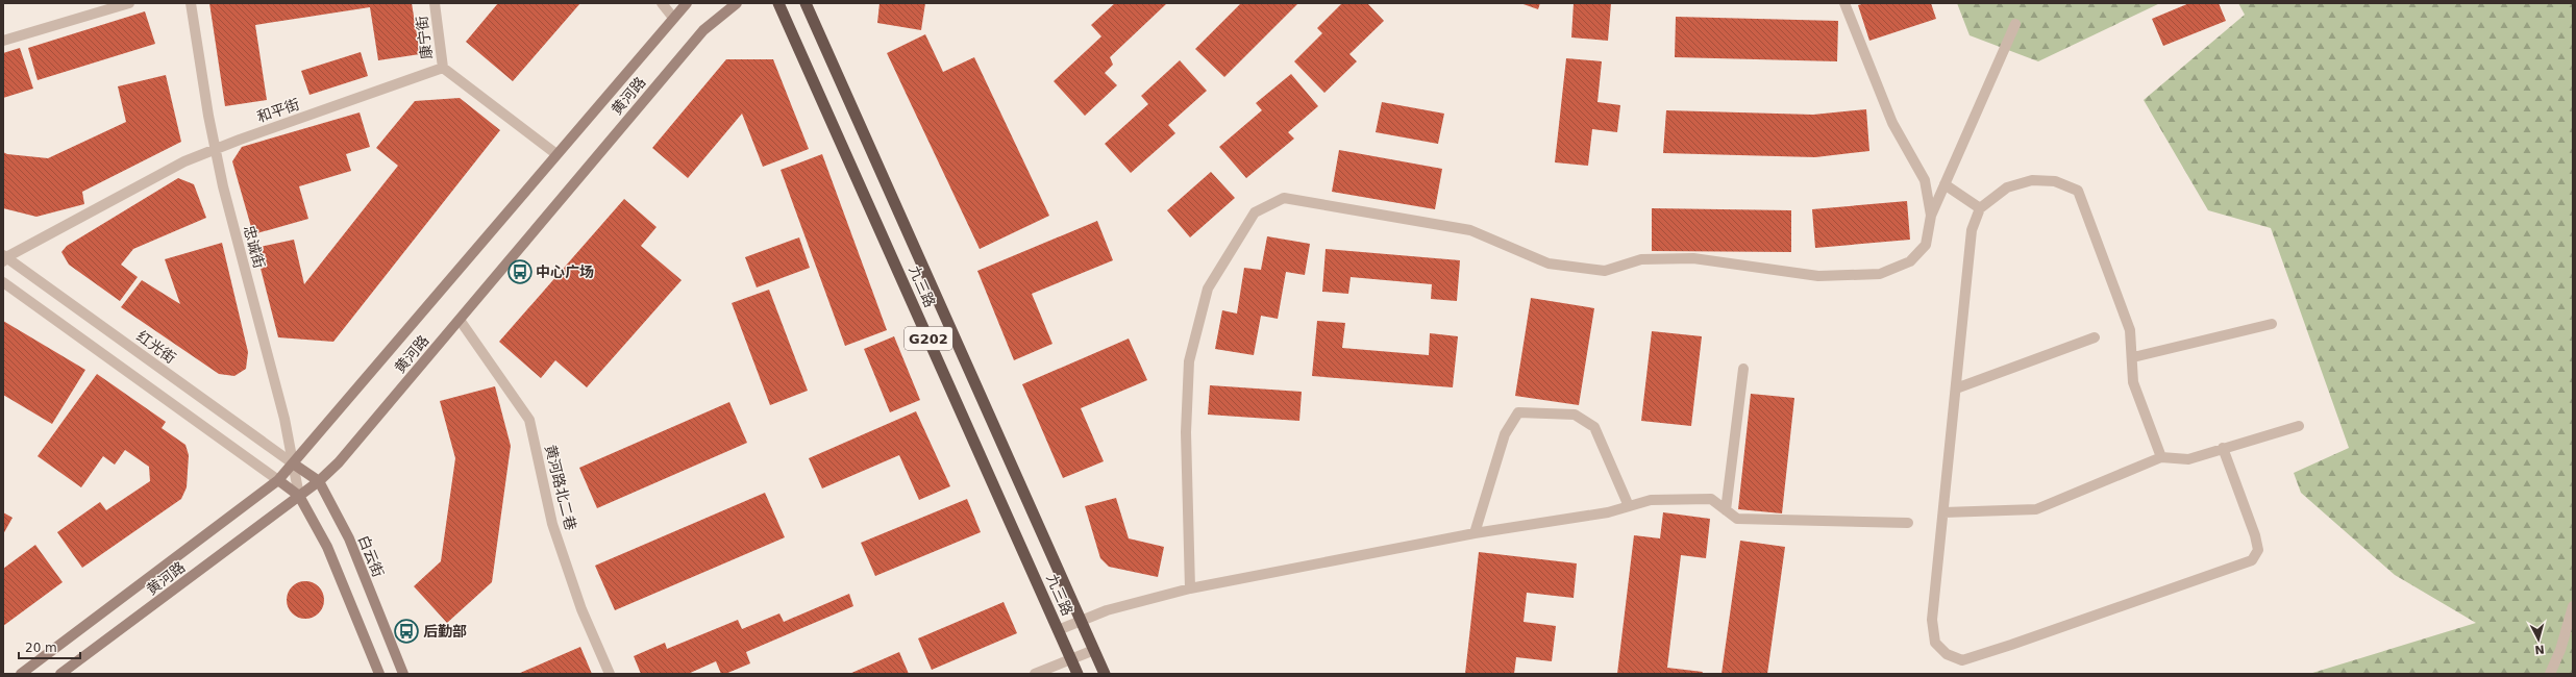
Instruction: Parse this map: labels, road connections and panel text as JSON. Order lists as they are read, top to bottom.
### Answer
{
  "streets": {
    "highway": ["九三路", "G202"],
    "main road": ["黄河路", "白云街"],
    "street": [
      "康宁街",
      "和平街",
      "忠诚街",
      "红光街",
      "黄河路北二巷"
    ]
  },
  "crossings": [
    ["康宁街", "和平街"],
    ["黄河路", "忠诚街"],
    ["黄河路", "红光街"],
    ["黄河路", "黄河路北二巷"],
    ["黄河路", "白云街"],
    ["和平街", "忠诚街"],
    ["和平街", "红光街"],
    ["忠诚街", "红光街"],
    ["忠诚街", "白云街"],
    ["红光街", "白云街"]
  ],
  "places": {
    "bus stop": ["中心广场", "后勤部"]
  },
  "scale_bar": "20 m",
  "north": "bottom"
}
